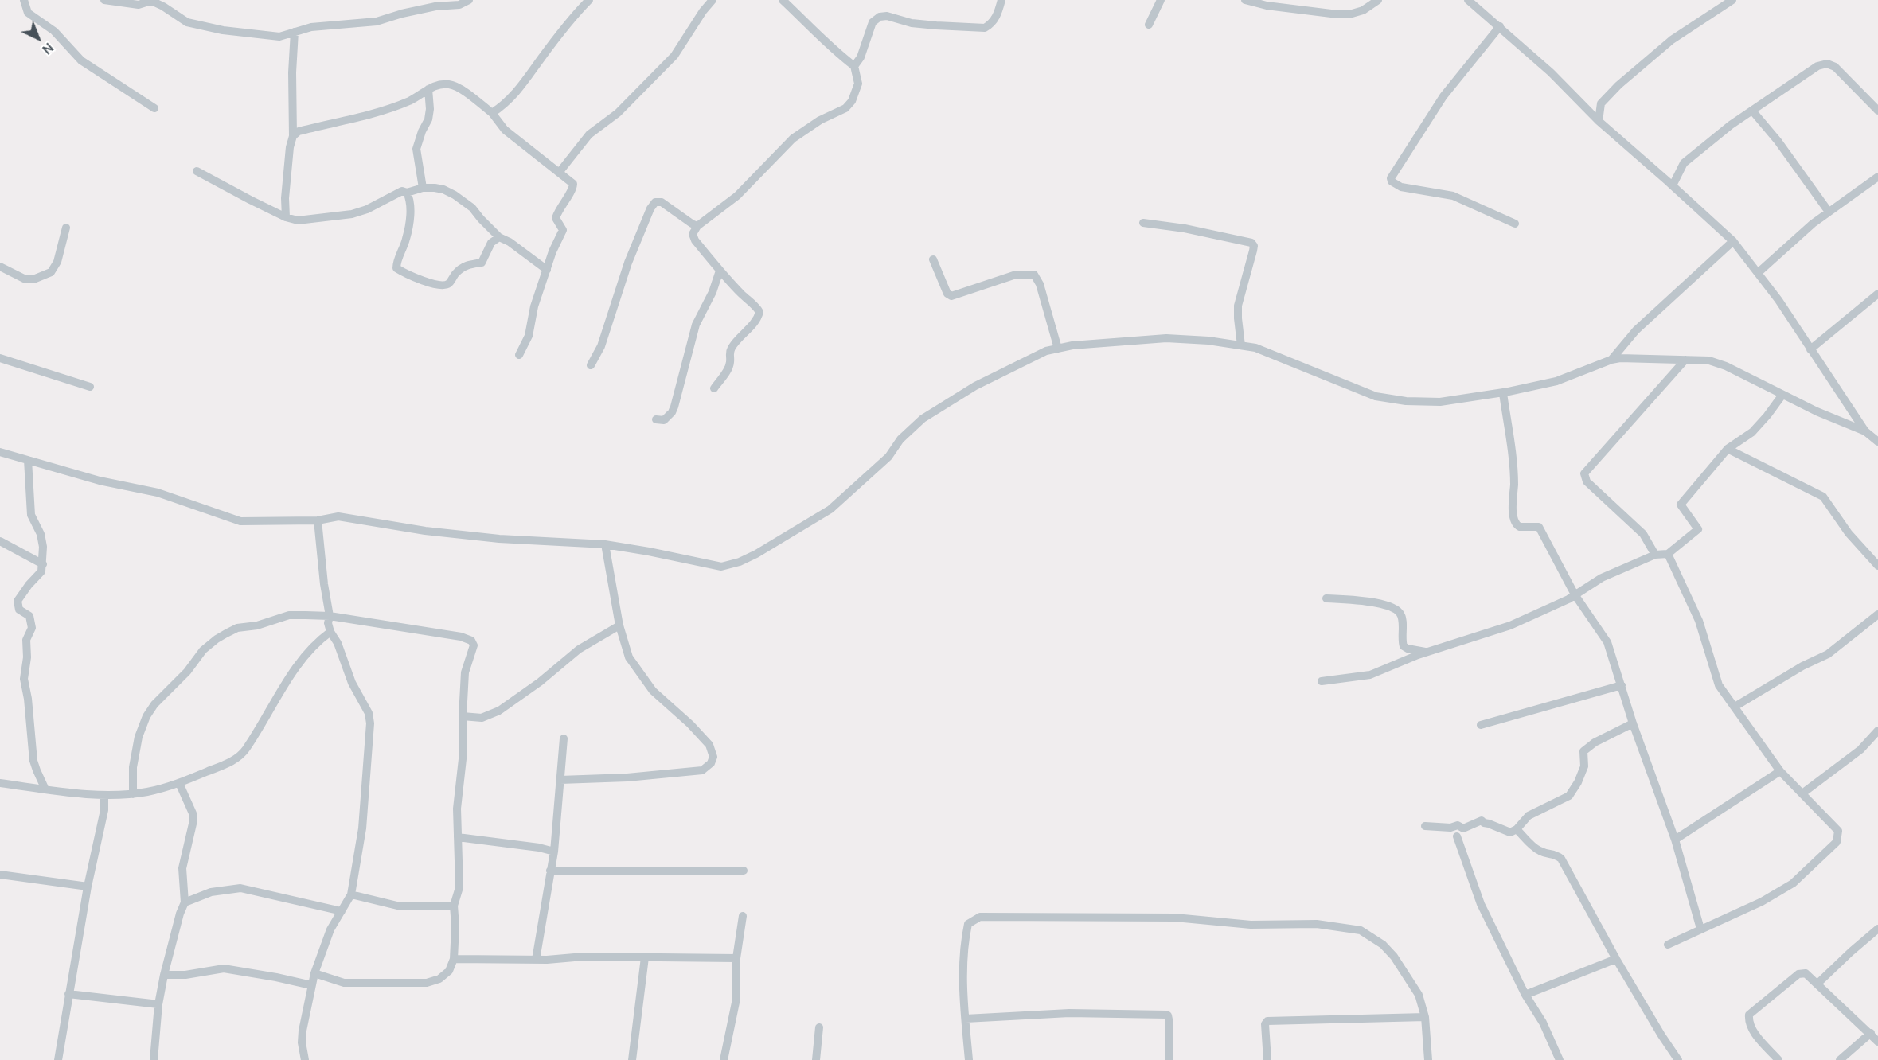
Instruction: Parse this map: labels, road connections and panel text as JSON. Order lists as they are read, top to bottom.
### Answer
{
  "north": "bottom right"
}
